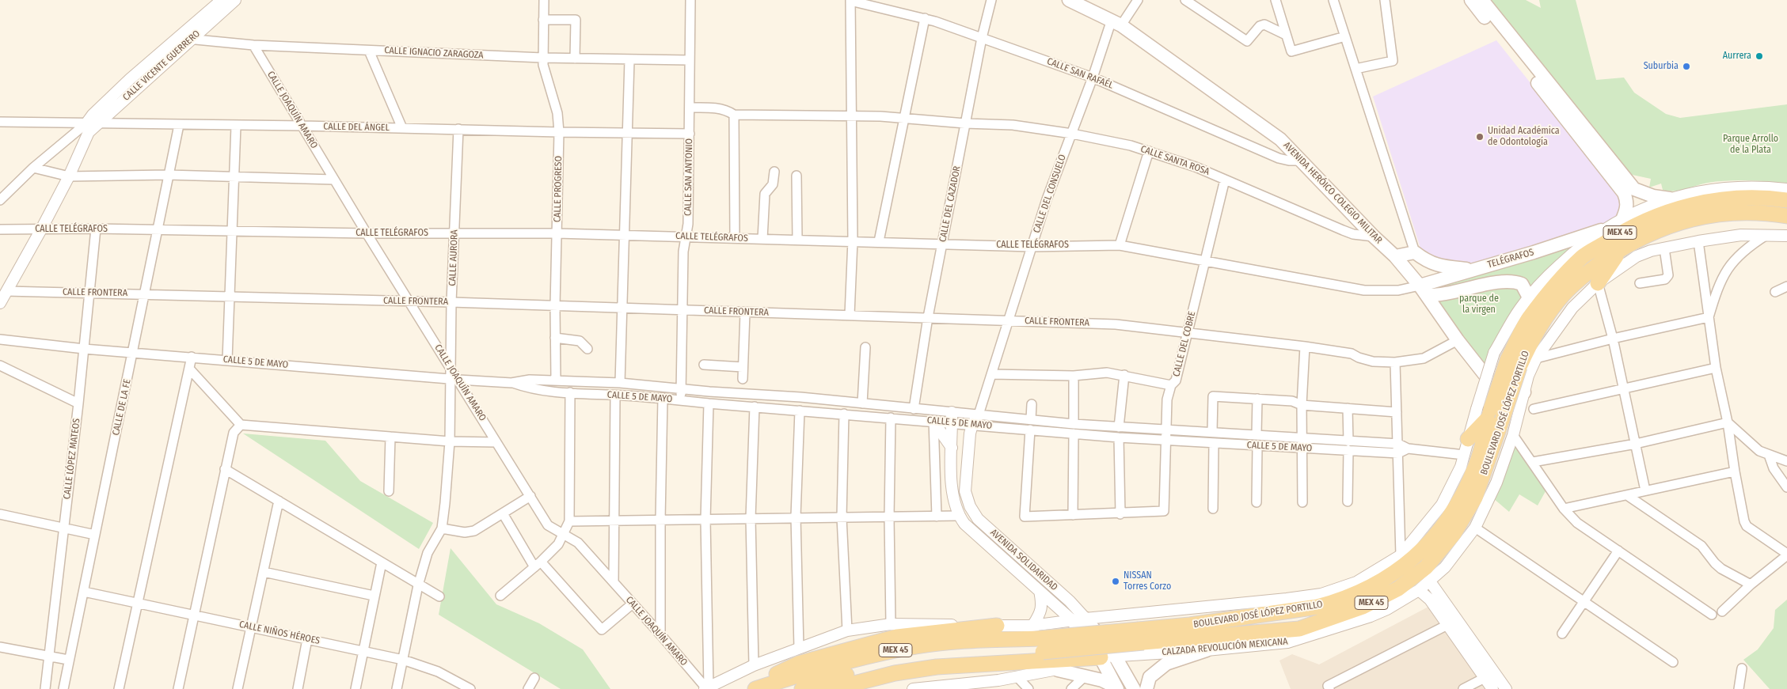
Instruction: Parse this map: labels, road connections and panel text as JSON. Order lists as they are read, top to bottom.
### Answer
{
  "streets": {
    "main road": [
      "AVENIDA HERÓICO COLEGIO MILITAR",
      "MEX 45",
      "TELÉGRAFOS",
      "BOULEVARD JOSÉ LÓPEZ PORTILLO",
      "AVENIDA SOLIDARIDAD"
    ],
    "street": [
      "CALLE IGNACIO ZARAGOZA",
      "CALLE VICENTE GUERRERO",
      "CALLE SAN RAFAÉL",
      "CALLE JOAQUÍN AMARO",
      "CALLE DEL ÁNGEL",
      "CALLE SANTA ROSA",
      "CALLE SAN ANTONIO",
      "CALLE PROGRESO",
      "CALLE DEL CONSUELO",
      "CALLE DEL CAZADOR",
      "CALLE TELÉGRAFOS",
      "CALLE AURORA",
      "CALLE FRONTERA",
      "CALLE DEL COBRE",
      "CALLE 5 DE MAYO",
      "CALLE DE LA FE",
      "CALLE LÓPEZ MATEOS",
      "CALLE NIÑOS HÉROES",
      "CALZADA REVOLUCIÓN MEXICANA"
    ]
  },
  "crossings": [
    ["CALLE IGNACIO ZARAGOZA", "CALLE VICENTE GUERRERO"],
    ["CALLE IGNACIO ZARAGOZA", "CALLE JOAQUÍN AMARO"],
    ["CALLE IGNACIO ZARAGOZA", "CALLE SAN ANTONIO"],
    ["CALLE IGNACIO ZARAGOZA", "CALLE PROGRESO"],
    ["CALLE VICENTE GUERRERO", "CALLE DEL ÁNGEL"],
    ["CALLE VICENTE GUERRERO", "CALLE TELÉGRAFOS"],
    ["CALLE VICENTE GUERRERO", "CALLE FRONTERA"],
    ["CALLE SAN RAFAÉL", "AVENIDA HERÓICO COLEGIO MILITAR"],
    ["CALLE SAN RAFAÉL", "CALLE DEL CONSUELO"],
    ["CALLE SAN RAFAÉL", "CALLE DEL CAZADOR"],
    ["CALLE JOAQUÍN AMARO", "CALLE DEL ÁNGEL"],
    ["CALLE JOAQUÍN AMARO", "CALLE TELÉGRAFOS"],
    ["CALLE JOAQUÍN AMARO", "CALLE AURORA"],
    ["CALLE JOAQUÍN AMARO", "CALLE FRONTERA"],
    ["CALLE JOAQUÍN AMARO", "CALLE 5 DE MAYO"],
    ["CALLE DEL ÁNGEL", "CALLE SAN ANTONIO"],
    ["CALLE DEL ÁNGEL", "CALLE PROGRESO"],
    ["CALLE DEL ÁNGEL", "CALLE AURORA"],
    ["CALLE DEL ÁNGEL", "CALLE DE LA FE"],
    ["CALLE SANTA ROSA", "AVENIDA HERÓICO COLEGIO MILITAR"],
    ["CALLE SANTA ROSA", "CALLE DEL CONSUELO"],
    ["CALLE SANTA ROSA", "CALLE DEL CAZADOR"],
    ["CALLE SANTA ROSA", "CALLE DEL COBRE"],
    ["CALLE SAN ANTONIO", "CALLE TELÉGRAFOS"],
    ["CALLE SAN ANTONIO", "CALLE FRONTERA"],
    ["CALLE SAN ANTONIO", "CALLE 5 DE MAYO"],
    ["CALLE PROGRESO", "CALLE TELÉGRAFOS"],
    ["CALLE PROGRESO", "CALLE FRONTERA"],
    ["CALLE PROGRESO", "CALLE 5 DE MAYO"],
    ["AVENIDA HERÓICO COLEGIO MILITAR", "CALLE DEL CONSUELO"],
    ["AVENIDA HERÓICO COLEGIO MILITAR", "CALLE TELÉGRAFOS"],
    ["AVENIDA HERÓICO COLEGIO MILITAR", "TELÉGRAFOS"],
    ["AVENIDA HERÓICO COLEGIO MILITAR", "CALLE FRONTERA"],
    ["AVENIDA HERÓICO COLEGIO MILITAR", "CALZADA REVOLUCIÓN MEXICANA"],
    ["CALLE DEL CONSUELO", "CALLE TELÉGRAFOS"],
    ["CALLE DEL CONSUELO", "CALLE FRONTERA"],
    ["CALLE DEL CONSUELO", "CALLE 5 DE MAYO"],
    ["CALLE DEL CONSUELO", "AVENIDA SOLIDARIDAD"],
    ["CALLE DEL CAZADOR", "CALLE TELÉGRAFOS"],
    ["CALLE DEL CAZADOR", "CALLE FRONTERA"],
    ["CALLE DEL CAZADOR", "CALLE 5 DE MAYO"],
    ["CALLE TELÉGRAFOS", "CALLE AURORA"],
    ["CALLE TELÉGRAFOS", "TELÉGRAFOS"],
    ["CALLE TELÉGRAFOS", "CALLE DEL COBRE"],
    ["CALLE TELÉGRAFOS", "CALLE DE LA FE"],
    ["CALLE TELÉGRAFOS", "CALLE LÓPEZ MATEOS"],
    ["MEX 45", "BOULEVARD JOSÉ LÓPEZ PORTILLO"],
    ["CALLE AURORA", "CALLE FRONTERA"],
    ["CALLE AURORA", "CALLE 5 DE MAYO"],
    ["CALLE FRONTERA", "CALLE DEL COBRE"],
    ["CALLE FRONTERA", "CALLE DE LA FE"],
    ["CALLE FRONTERA", "CALLE LÓPEZ MATEOS"],
    ["CALLE DEL COBRE", "CALLE 5 DE MAYO"],
    ["CALLE 5 DE MAYO", "CALLE DE LA FE"],
    ["CALLE 5 DE MAYO", "CALLE LÓPEZ MATEOS"],
    ["CALLE 5 DE MAYO", "AVENIDA SOLIDARIDAD"],
    ["CALLE DE LA FE", "CALLE NIÑOS HÉROES"],
    ["AVENIDA SOLIDARIDAD", "CALZADA REVOLUCIÓN MEXICANA"]
  ],
  "parks": ["Parque Arrollo de la Plata", "parque de la virgen"],
  "places": [
    "Aurrera",
    "Suburbia",
    "Unidad Académica de Odontología",
    "NISSAN Torres Corzo"
  ]
}
